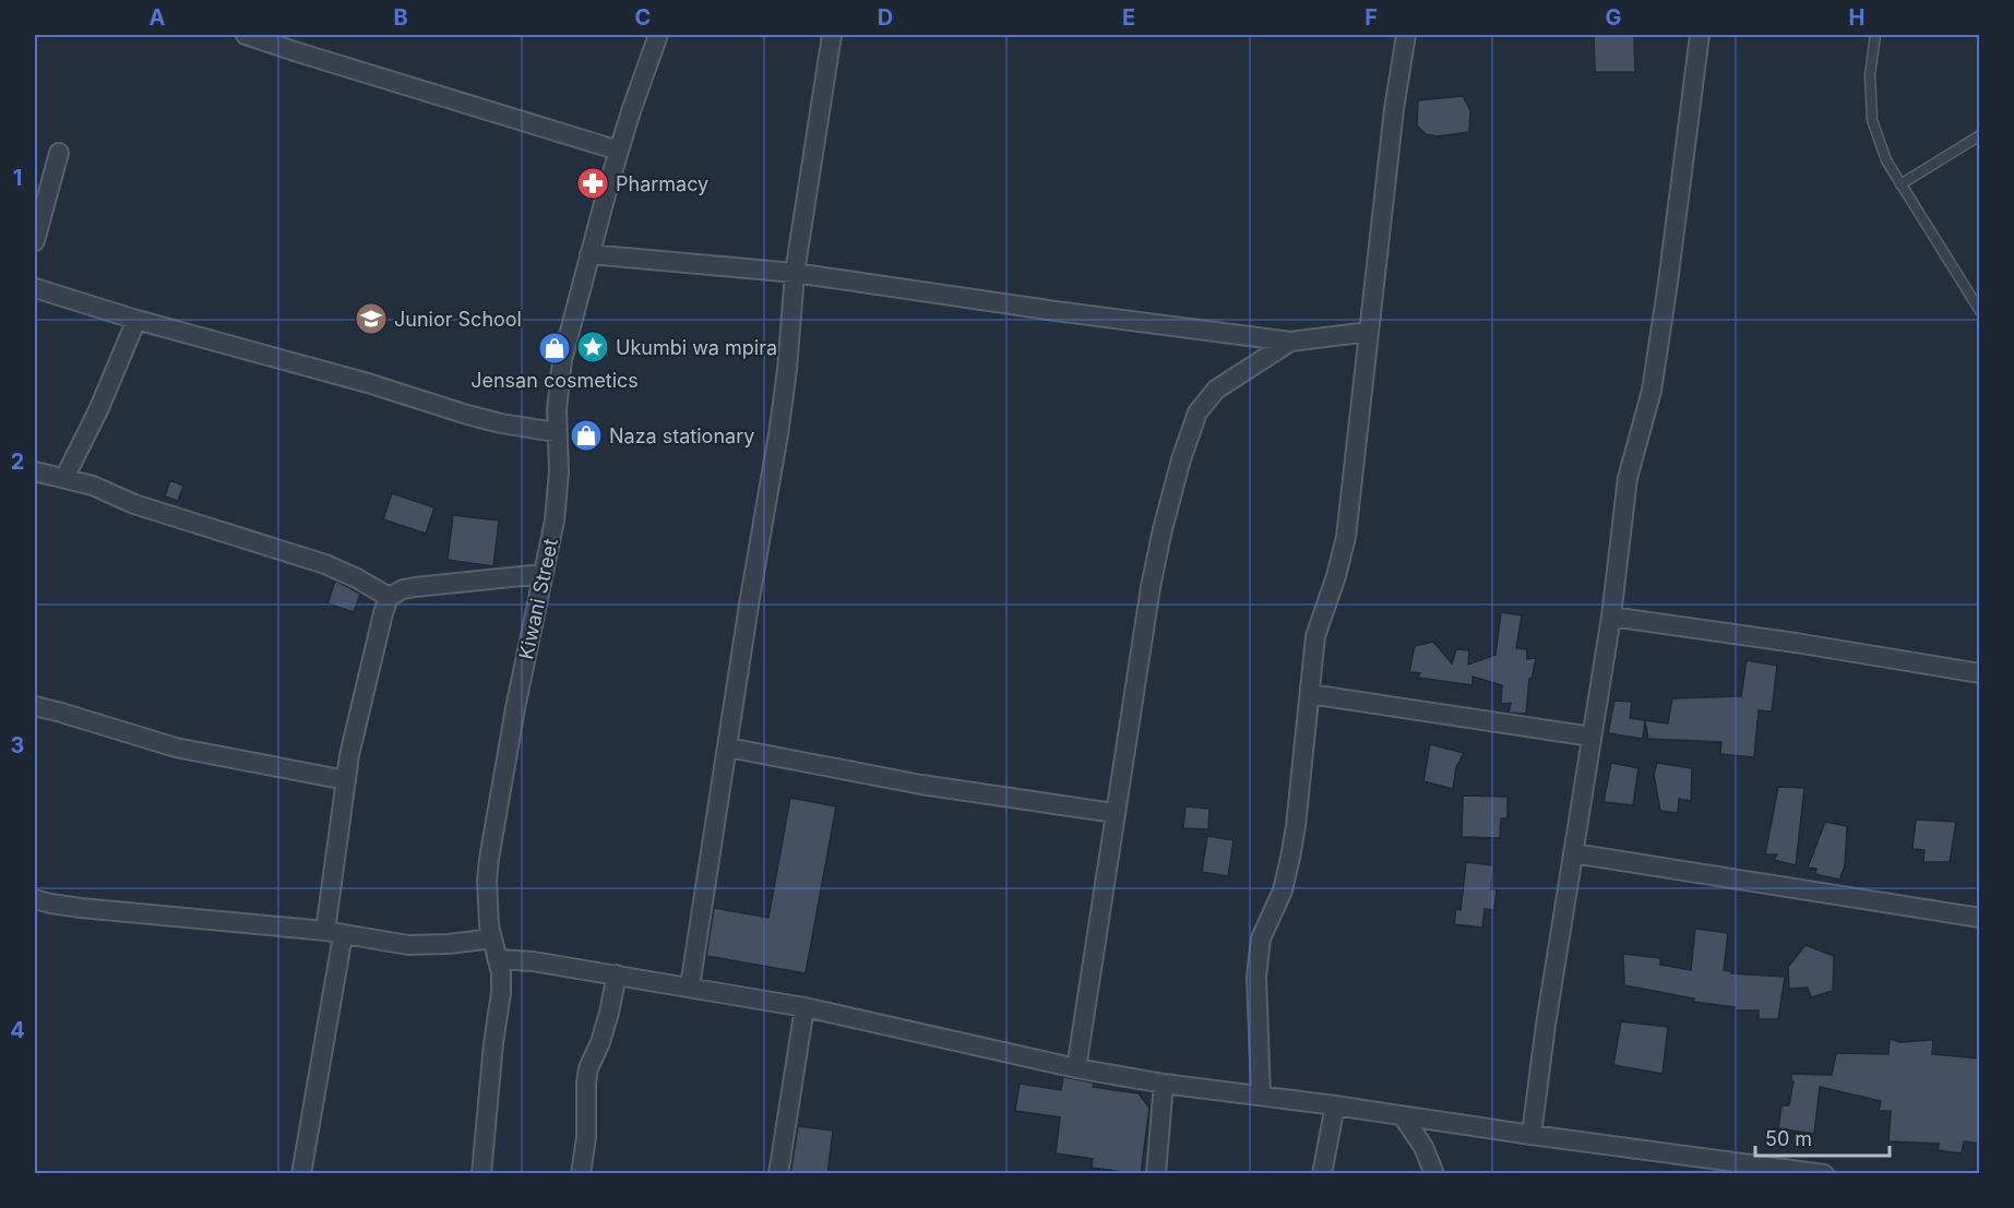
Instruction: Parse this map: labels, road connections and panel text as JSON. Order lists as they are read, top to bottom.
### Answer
{
  "streets": {
    "street": ["Kiwani Street"]
  },
  "places": {
    "pharmacy": ["Pharmacy"],
    "school or university": ["Junior School"],
    "place": ["Ukumbi wa mpira"],
    "shop": ["Jensan cosmetics", "Naza stationary"]
  },
  "scale_bar": "50 m",
  "grid": {
    "columns": [
      "A",
      "B",
      "C",
      "D",
      "E",
      "F",
      "G",
      "H"
    ],
    "rows": [
      "1",
      "2",
      "3",
      "4"
    ]
  }
}
